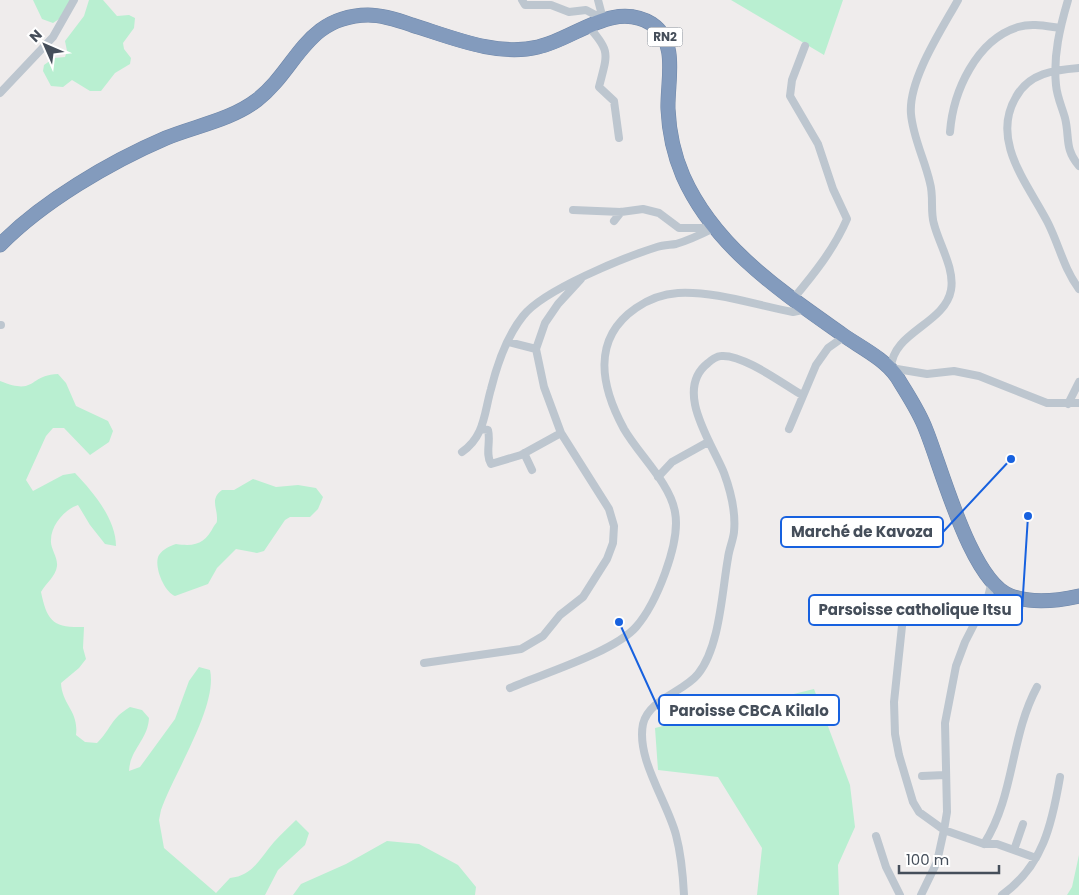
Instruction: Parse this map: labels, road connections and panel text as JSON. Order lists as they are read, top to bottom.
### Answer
{
  "streets": {
    "highway": ["RN2"]
  },
  "places": ["Marché de Kavoza", "Parsoisse catholique Itsu", "Paroisse CBCA Kilalo"],
  "scale_bar": "100 m",
  "north": "top left"
}
